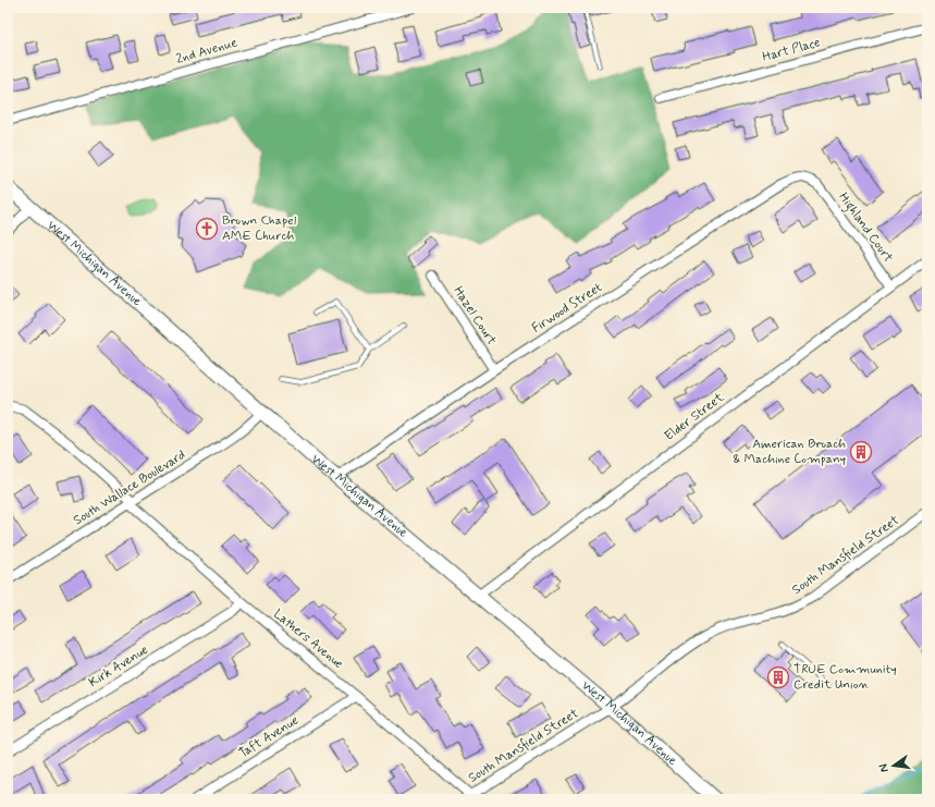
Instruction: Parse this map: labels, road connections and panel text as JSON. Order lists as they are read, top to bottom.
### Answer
{
  "streets": {
    "main road": ["West Michigan Avenue"],
    "street": [
      "Hart Place",
      "2nd Avenue",
      "Highland Court",
      "Firwood Street",
      "Hazel Court",
      "Elder Street",
      "South Wallace Boulevard",
      "South Mansfield Street",
      "Lathers Avenue",
      "Kirk Avenue",
      "Taft Avenue"
    ]
  },
  "crossings": [
    ["Highland Court", "Firwood Street"],
    ["Highland Court", "Elder Street"],
    ["West Michigan Avenue", "Firwood Street"],
    ["West Michigan Avenue", "Elder Street"],
    ["West Michigan Avenue", "South Wallace Boulevard"],
    ["West Michigan Avenue", "South Mansfield Street"],
    ["Firwood Street", "Hazel Court"],
    ["South Wallace Boulevard", "Lathers Avenue"],
    ["South Mansfield Street", "Lathers Avenue"],
    ["Lathers Avenue", "Kirk Avenue"],
    ["Lathers Avenue", "Taft Avenue"]
  ],
  "places": {
    "church": ["Brown Chapel AME Church"],
    "building": ["American Broach & Machine Company", "TRUE Community Credit Union"]
  },
  "north": "left"
}
